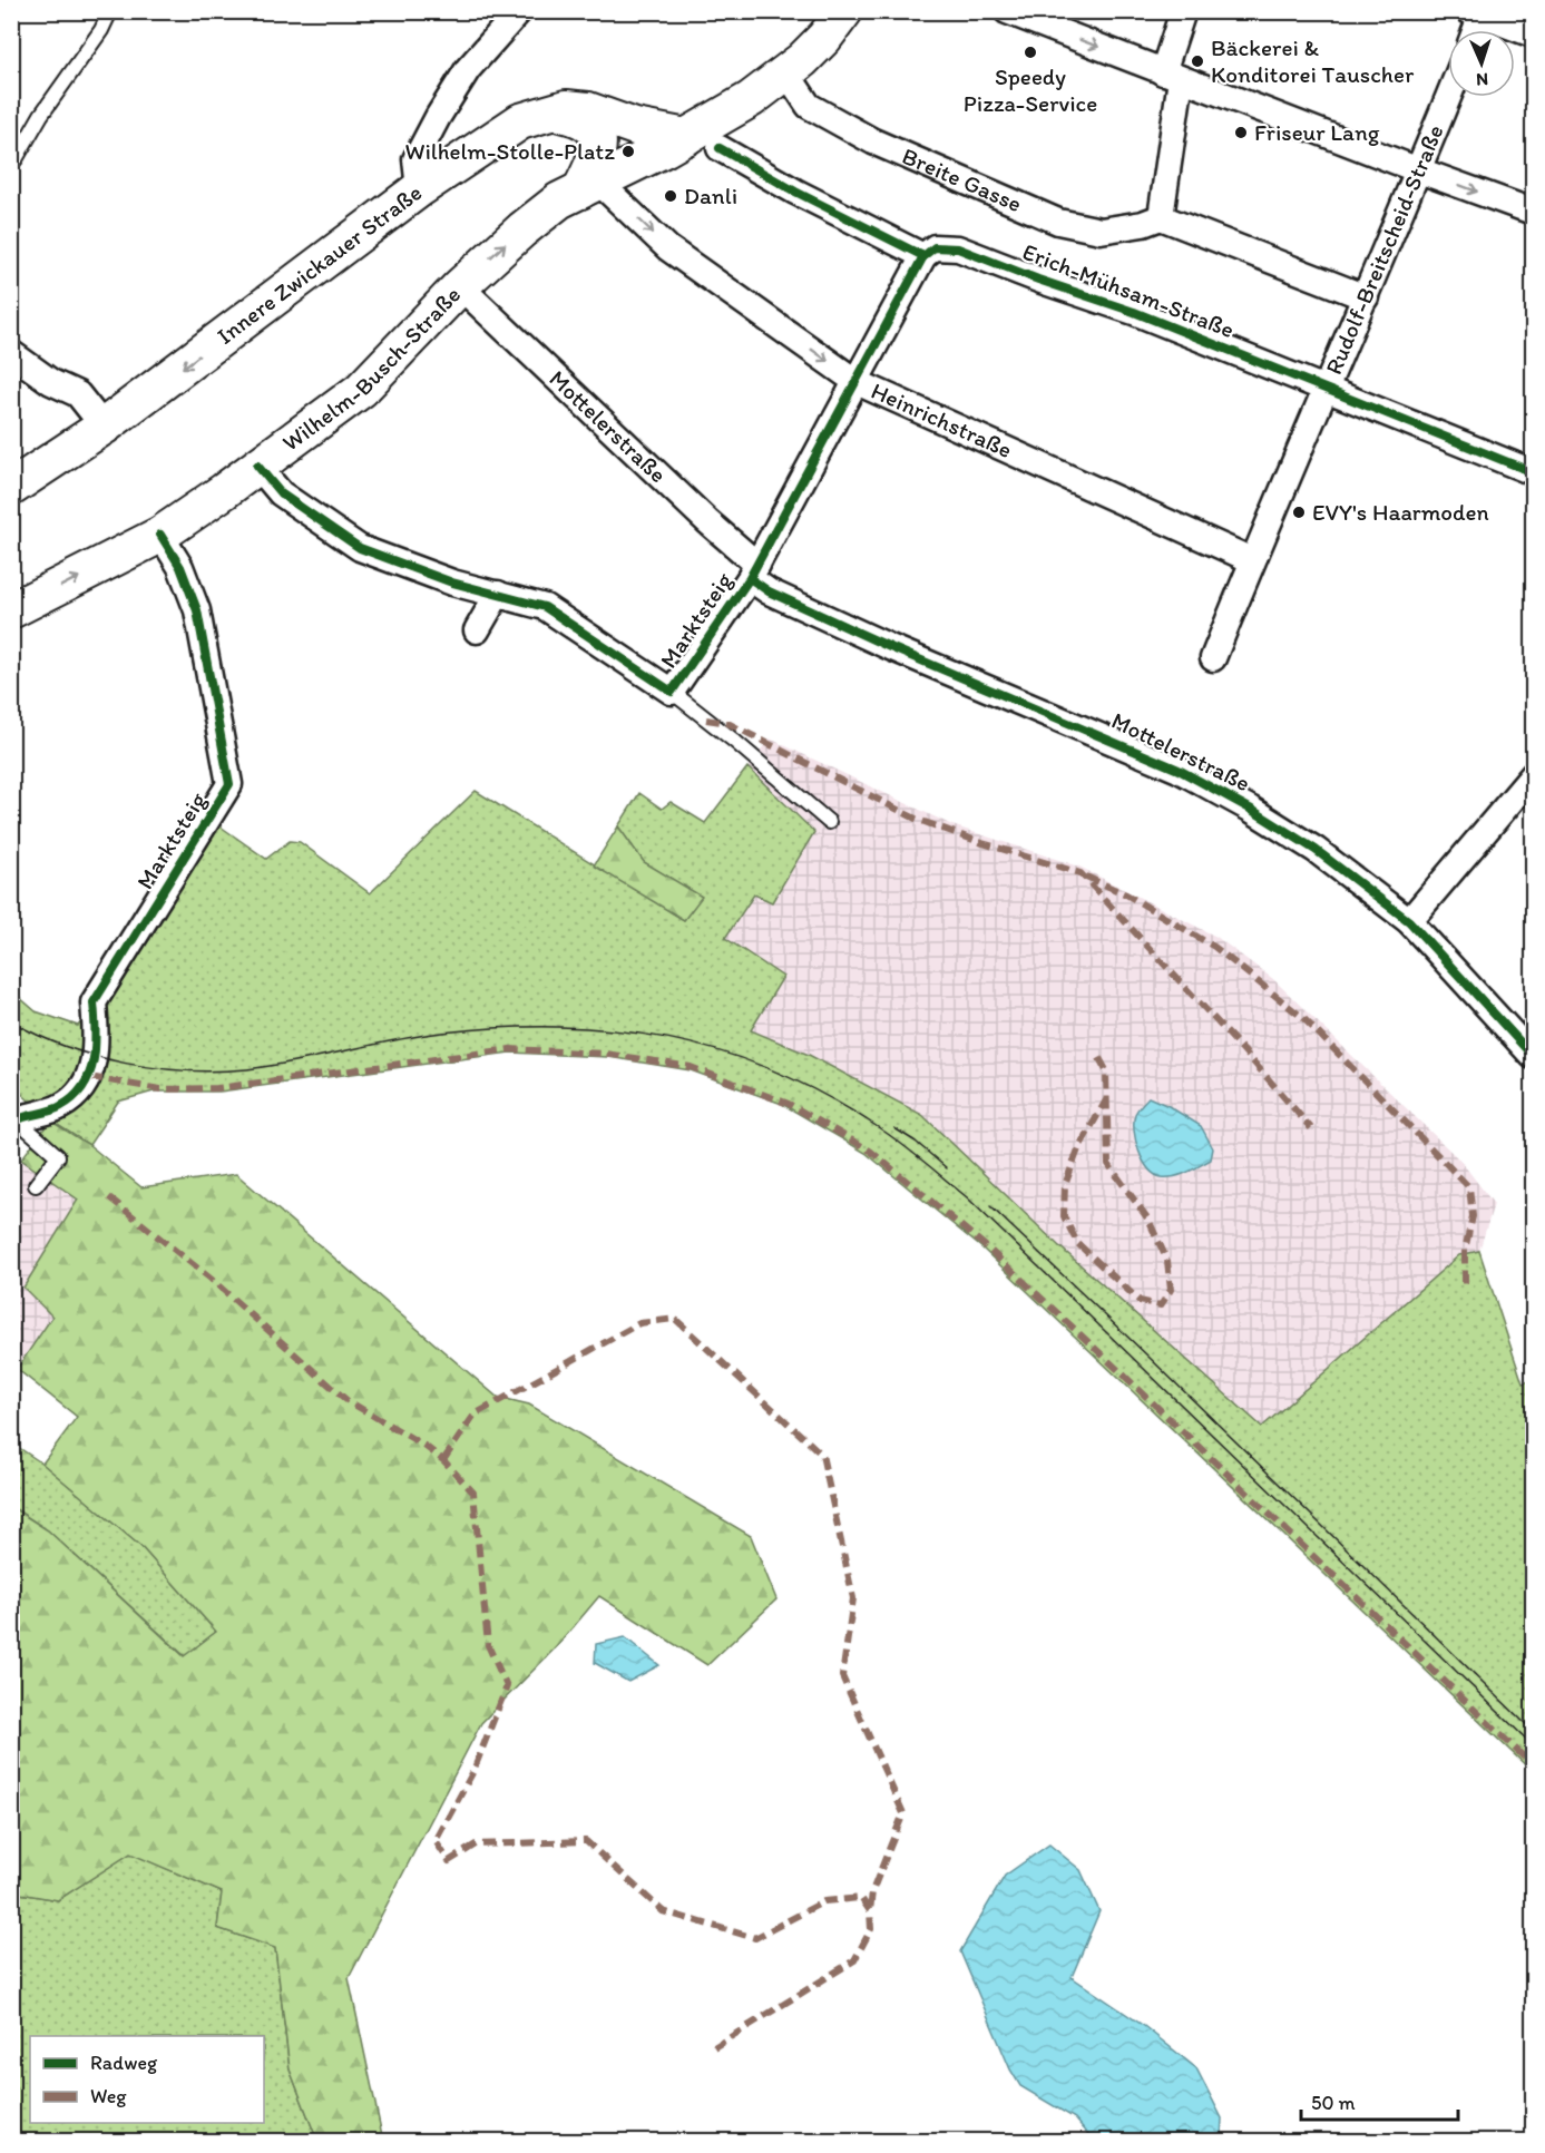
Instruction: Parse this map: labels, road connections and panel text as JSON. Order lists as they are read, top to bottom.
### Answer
{
  "streets": {
    "main road": ["Innere Zwickauer Straße", "Wilhelm-Busch-Straße"],
    "street": [
      "Breite Gasse",
      "Rudolf-Breitscheid-Straße",
      "Erich-Mühsam-Straße",
      "Heinrichstraße",
      "Mottelerstraße",
      "Marktsteig"
    ]
  },
  "crossings": [
    ["Rudolf-Breitscheid-Straße", "Erich-Mühsam-Straße"],
    ["Rudolf-Breitscheid-Straße", "Heinrichstraße"],
    ["Innere Zwickauer Straße", "Wilhelm-Busch-Straße"],
    ["Erich-Mühsam-Straße", "Marktsteig"],
    ["Wilhelm-Busch-Straße", "Heinrichstraße"],
    ["Wilhelm-Busch-Straße", "Mottelerstraße"],
    ["Wilhelm-Busch-Straße", "Marktsteig"],
    ["Heinrichstraße", "Marktsteig"],
    ["Mottelerstraße", "Marktsteig"]
  ],
  "one_way": ["Innere Zwickauer Straße", "Wilhelm-Busch-Straße"],
  "places": [
    "Speedy Pizza-Service",
    "Bäckerei & Konditorei Tauscher",
    "Friseur Lang",
    "Wilhelm-Stolle-Platz",
    "Danli",
    "EVY's Haarmoden"
  ],
  "legend": ["Radweg", "Weg"],
  "scale_bar": "50 m",
  "north": "bottom"
}
